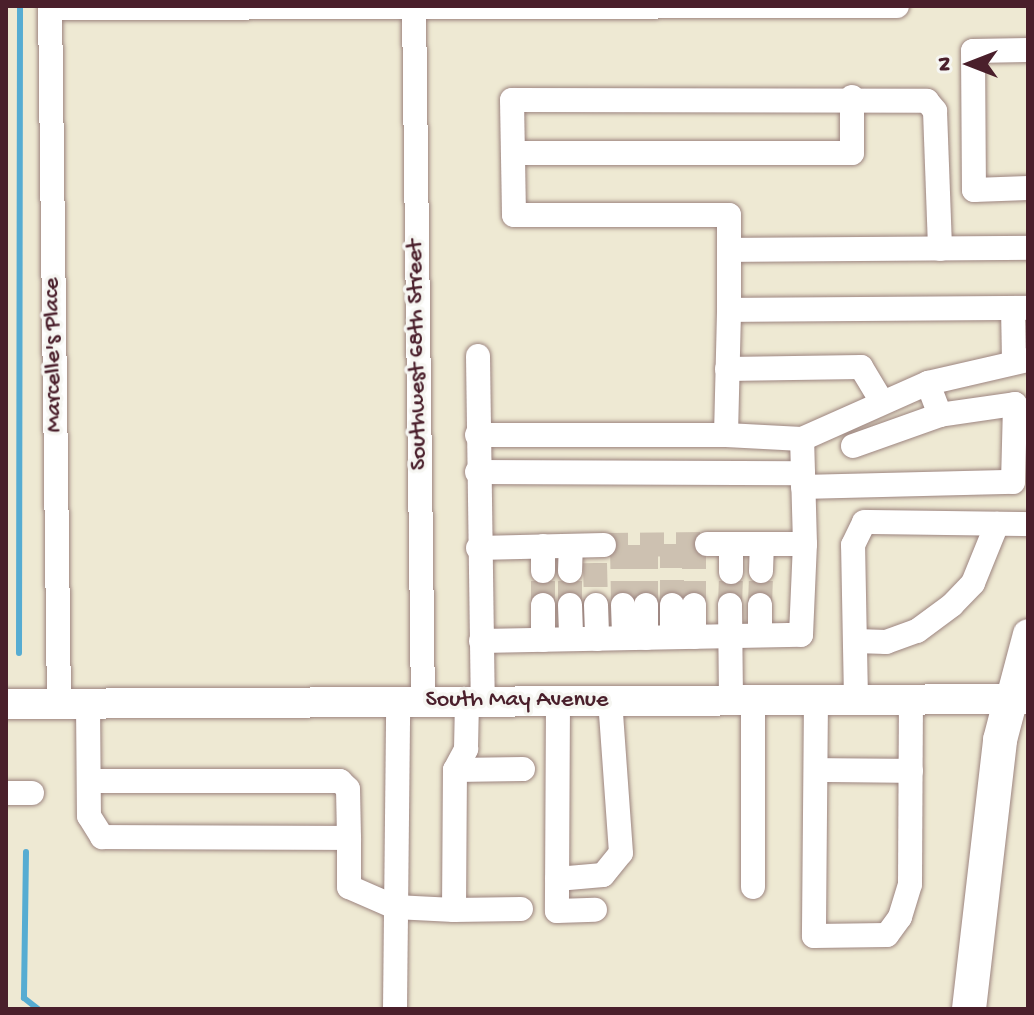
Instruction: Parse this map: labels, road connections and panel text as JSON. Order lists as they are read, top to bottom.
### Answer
{
  "streets": {
    "main road": ["South May Avenue"],
    "street": ["Marcelle's Place", "Southwest 68th Street"]
  },
  "crossings": [
    ["Marcelle's Place", "South May Avenue"],
    ["Southwest 68th Street", "South May Avenue"]
  ],
  "north": "left"
}
